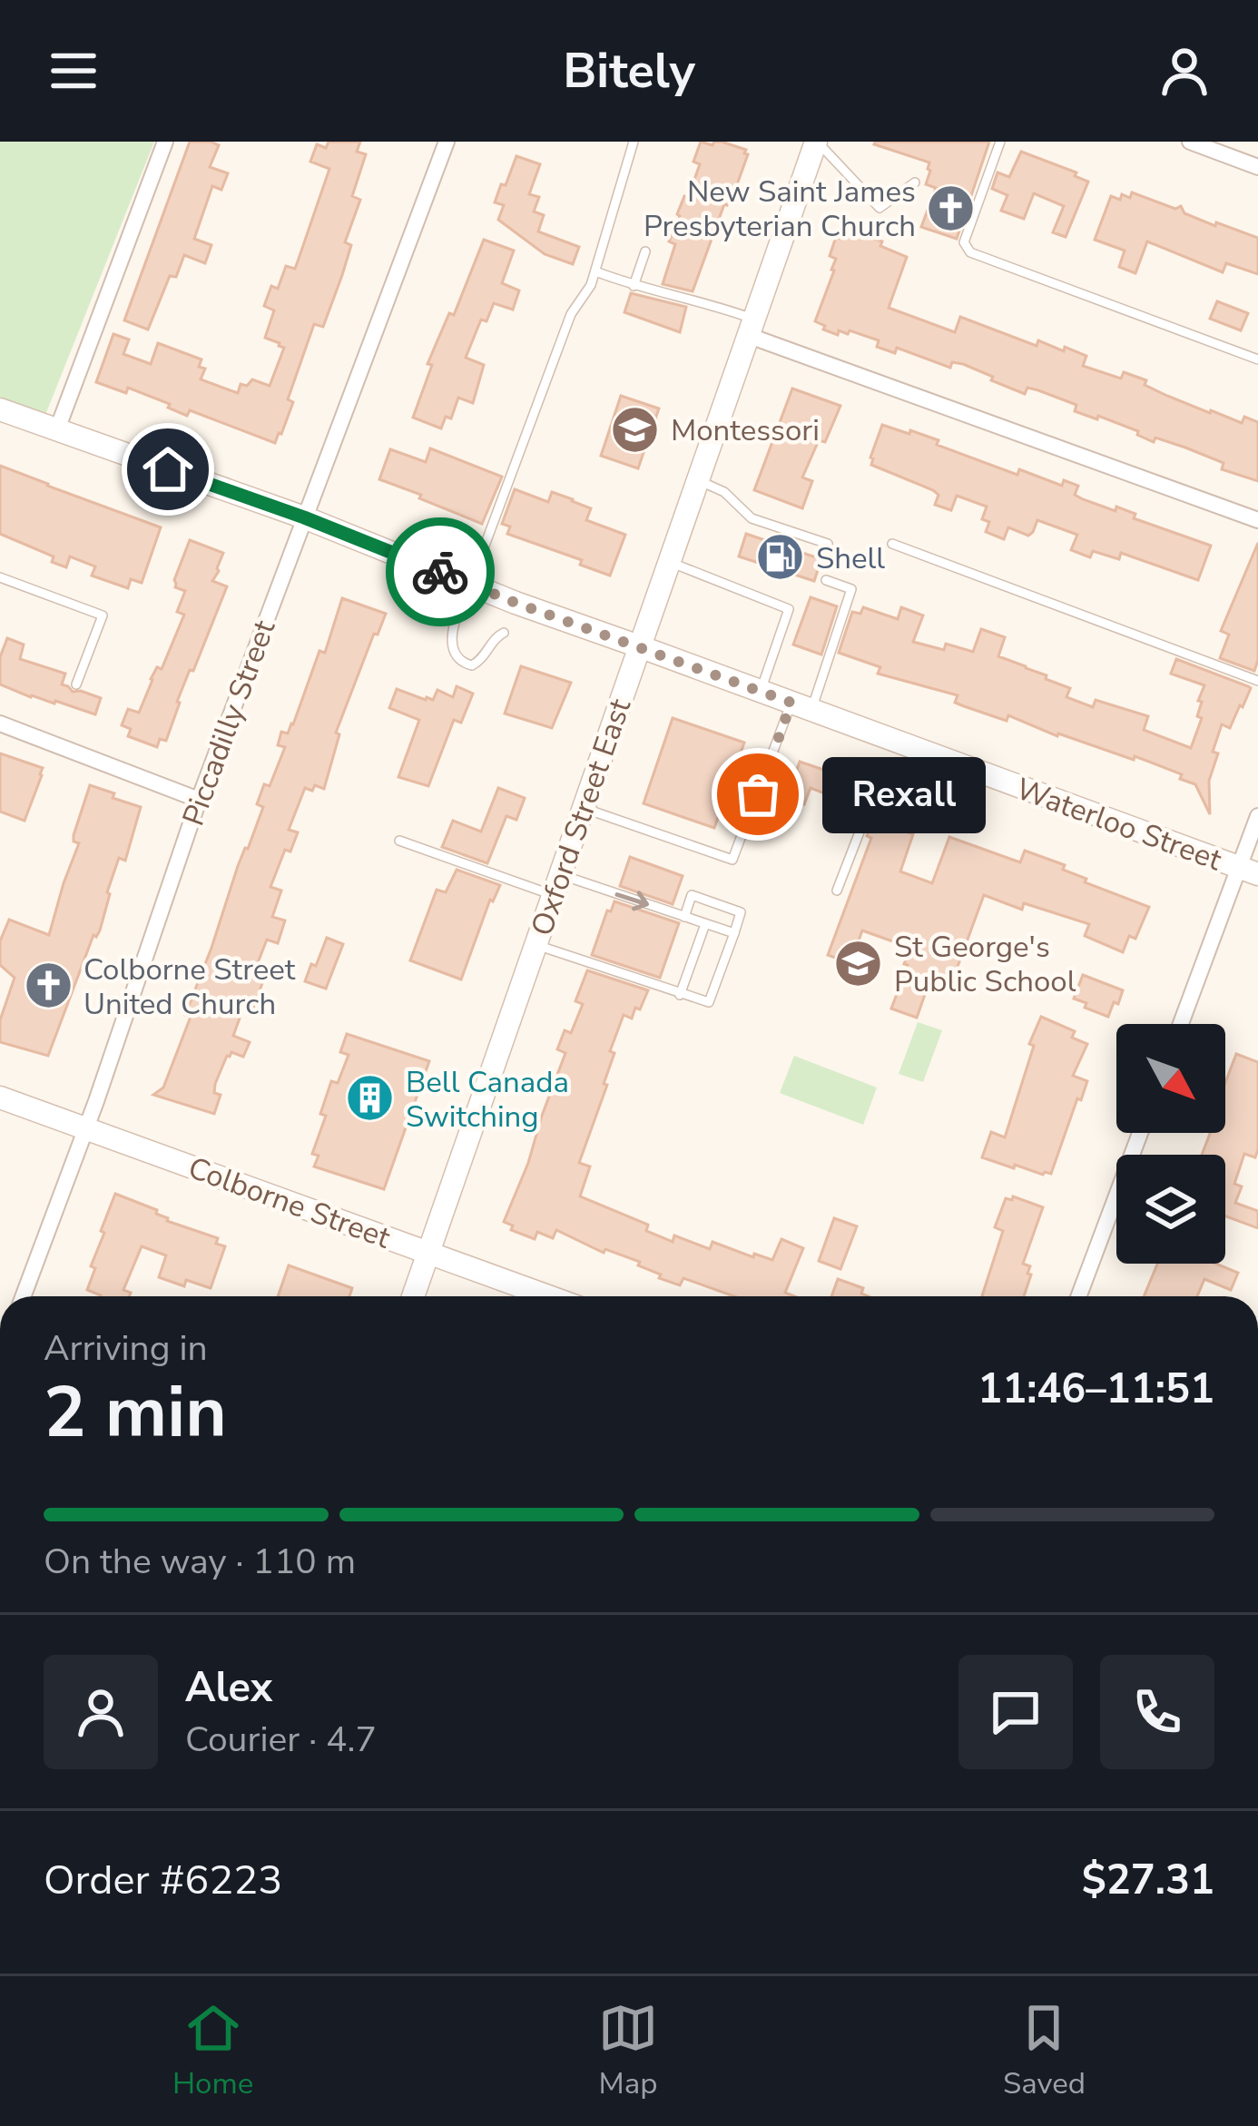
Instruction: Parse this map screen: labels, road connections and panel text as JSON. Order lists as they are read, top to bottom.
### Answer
{
  "streets": {
    "street": [
      "Piccadilly Street",
      "Oxford Street East",
      "Waterloo Street",
      "Colborne Street"
    ]
  },
  "crossings": [
    ["Piccadilly Street", "Waterloo Street"],
    ["Piccadilly Street", "Colborne Street"],
    ["Oxford Street East", "Waterloo Street"],
    ["Oxford Street East", "Colborne Street"]
  ],
  "places": {
    "church": ["New Saint James Presbyterian Church", "Colborne Street United Church"],
    "school or university": ["Montessori", "St George's Public School"],
    "fuel station": ["Shell"],
    "other": ["Rexall"],
    "building": ["Bell Canada Switching"]
  },
  "north": "bottom right",
  "page": {
    "header": "Bitely",
    "bubble": "Rexall",
    "heading": ["2 min", "Arriving in", "11:46–11:51"],
    "panel": [
      "Alex",
      "Courier · 4.7",
      "Order #6223",
      "$27.31"
    ],
    "bar": "On the way · 110 m",
    "tabs": ["Home", "Map", "Saved"]
  }
}
